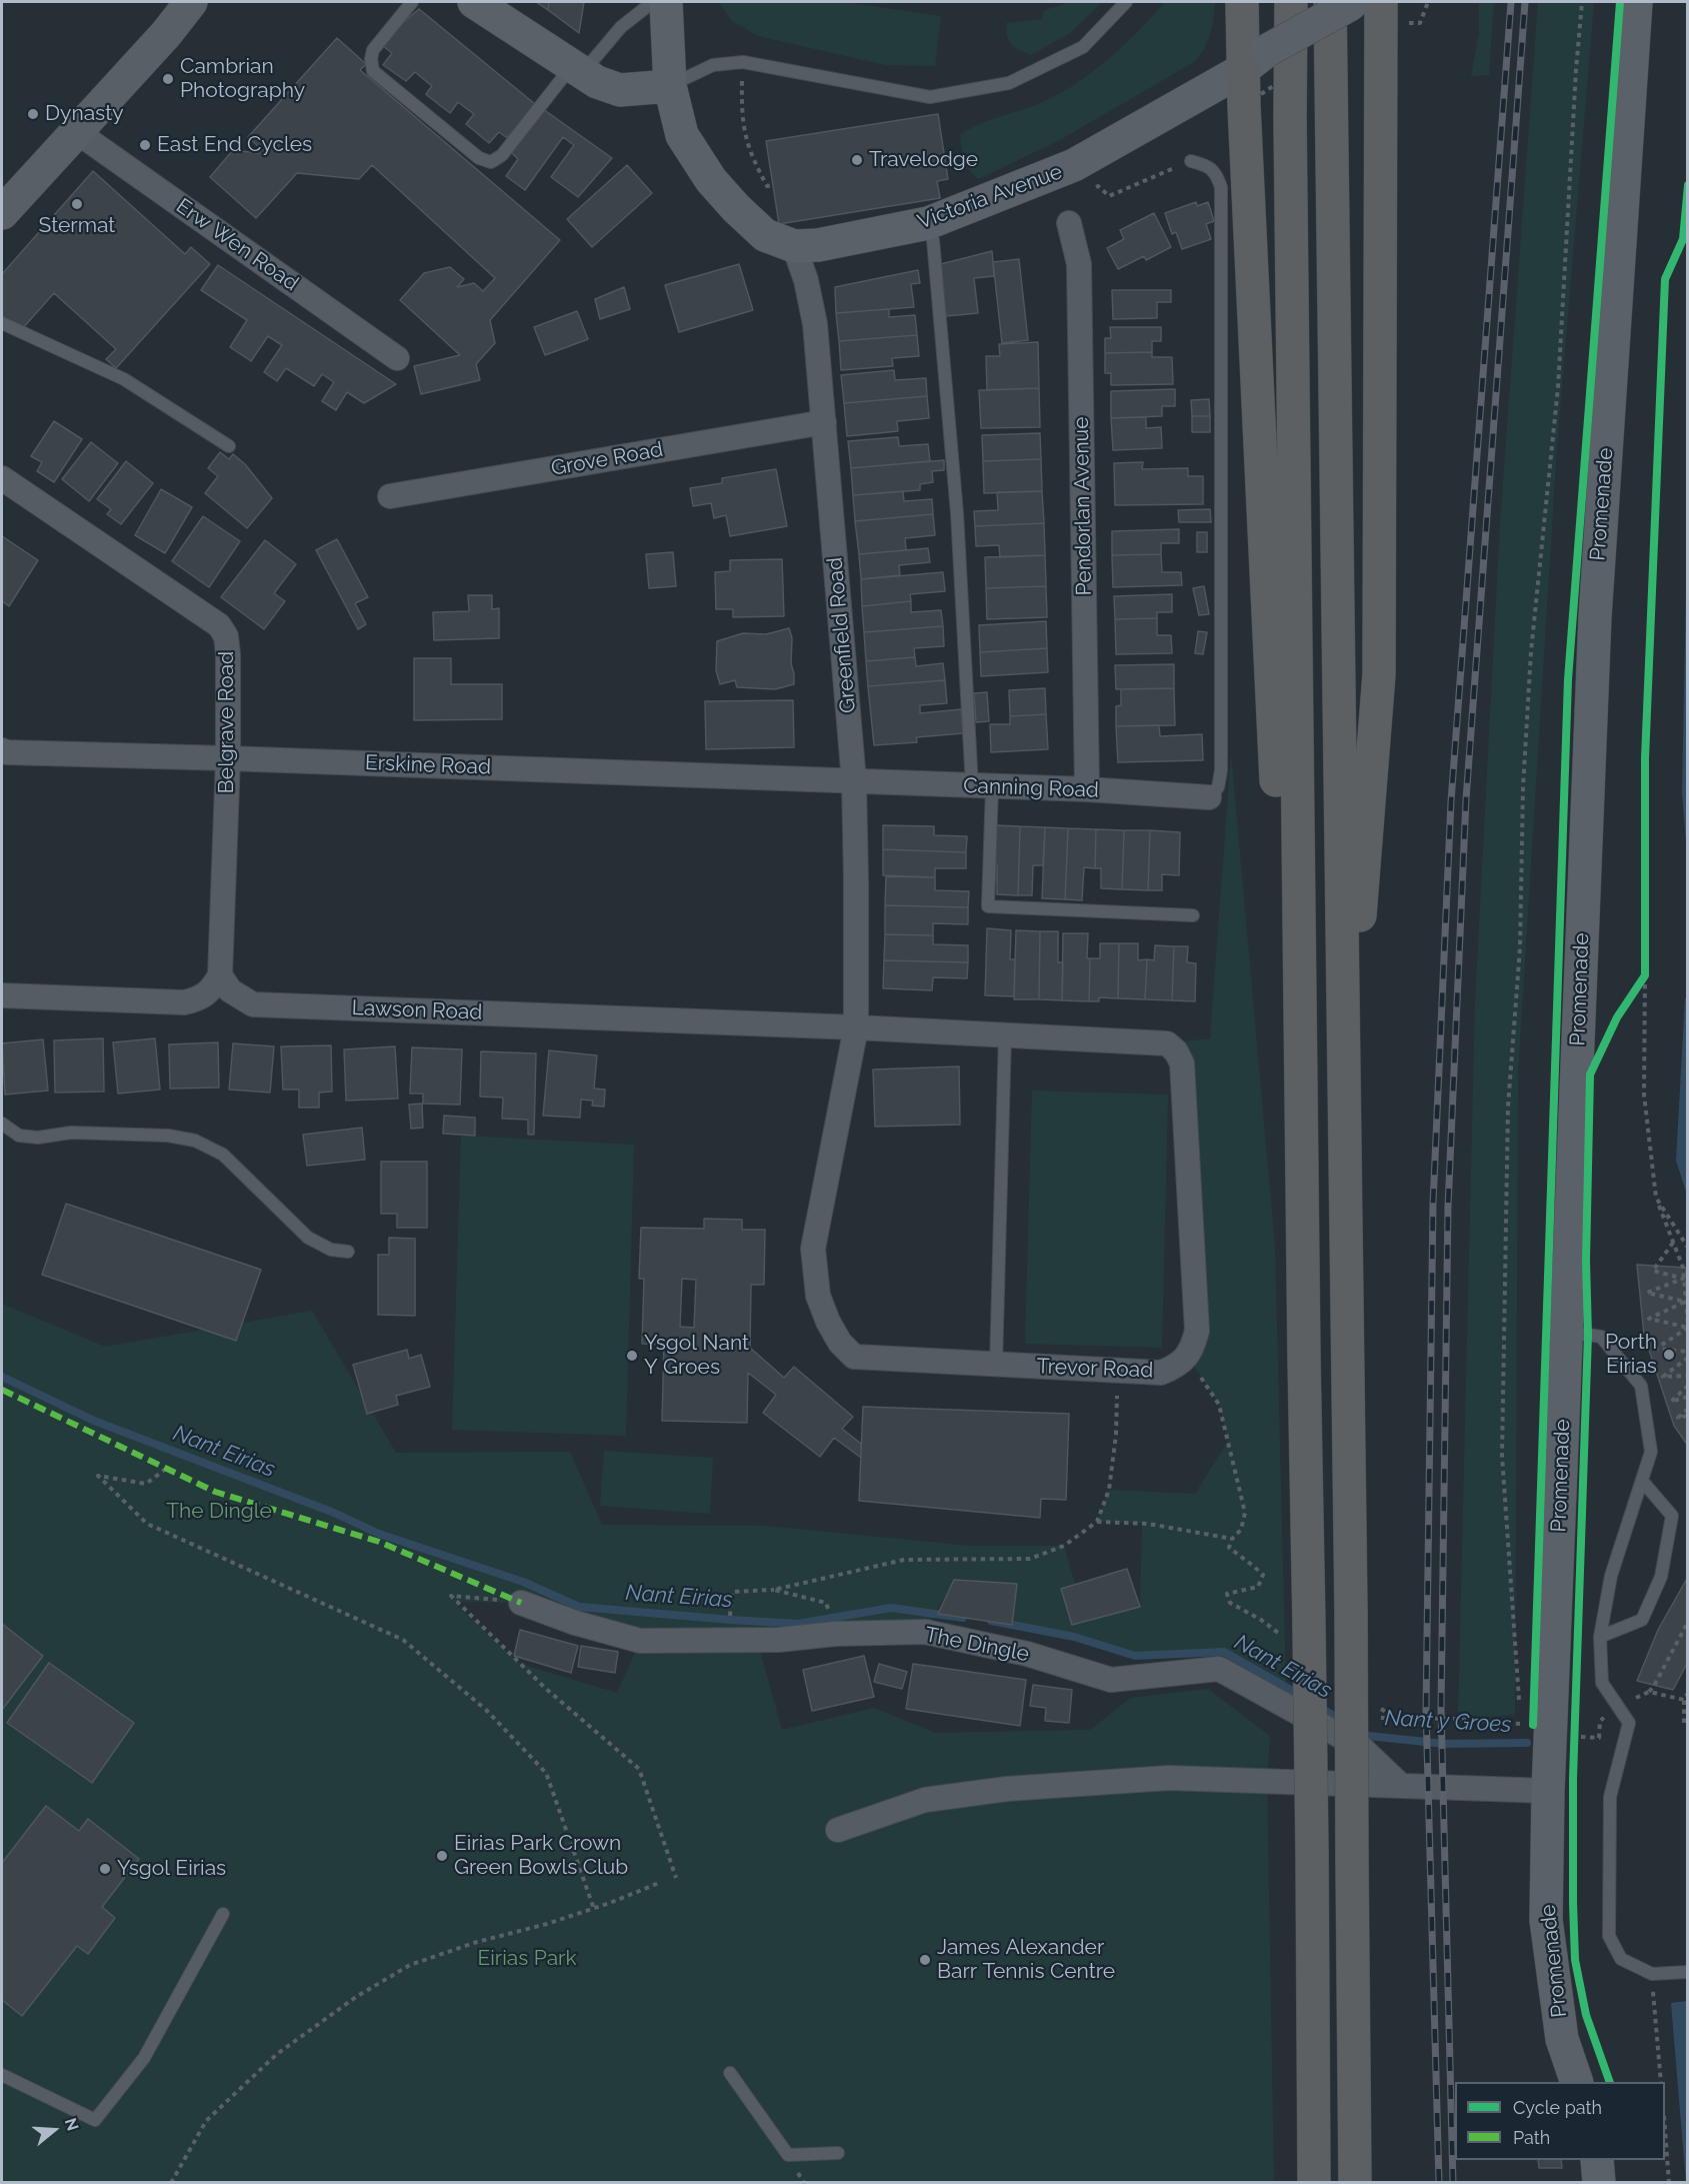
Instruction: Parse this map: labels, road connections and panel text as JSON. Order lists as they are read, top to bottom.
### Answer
{
  "streets": {
    "street": [
      "Victoria Avenue",
      "Erw Wen Road",
      "Grove Road",
      "Promenade",
      "Pendorlan Avenue",
      "Greenfield Road",
      "Belgrave Road",
      "Erskine Road",
      "Canning Road",
      "Lawson Road",
      "Trevor Road",
      "The Dingle"
    ]
  },
  "crossings": [
    ["Victoria Avenue", "Greenfield Road"],
    ["Grove Road", "Greenfield Road"],
    ["Pendorlan Avenue", "Canning Road"],
    ["Greenfield Road", "Erskine Road"],
    ["Greenfield Road", "Canning Road"],
    ["Greenfield Road", "Lawson Road"],
    ["Greenfield Road", "Trevor Road"],
    ["Belgrave Road", "Erskine Road"],
    ["Belgrave Road", "Lawson Road"],
    ["Erskine Road", "Canning Road"],
    ["Lawson Road", "Trevor Road"]
  ],
  "water": ["Nant Eirias", "Nant y Groes"],
  "parks": ["The Dingle", "Eirias Park"],
  "places": [
    "Cambrian Photography",
    "Dynasty",
    "East End Cycles",
    "Travelodge",
    "Stermat",
    "Porth Eirias",
    "Ysgol Nant Y Groes",
    "Eirias Park Crown Green Bowls Club",
    "Ysgol Eirias",
    "James Alexander Barr Tennis Centre"
  ],
  "legend": ["Cycle path", "Path"],
  "north": "right"
}
